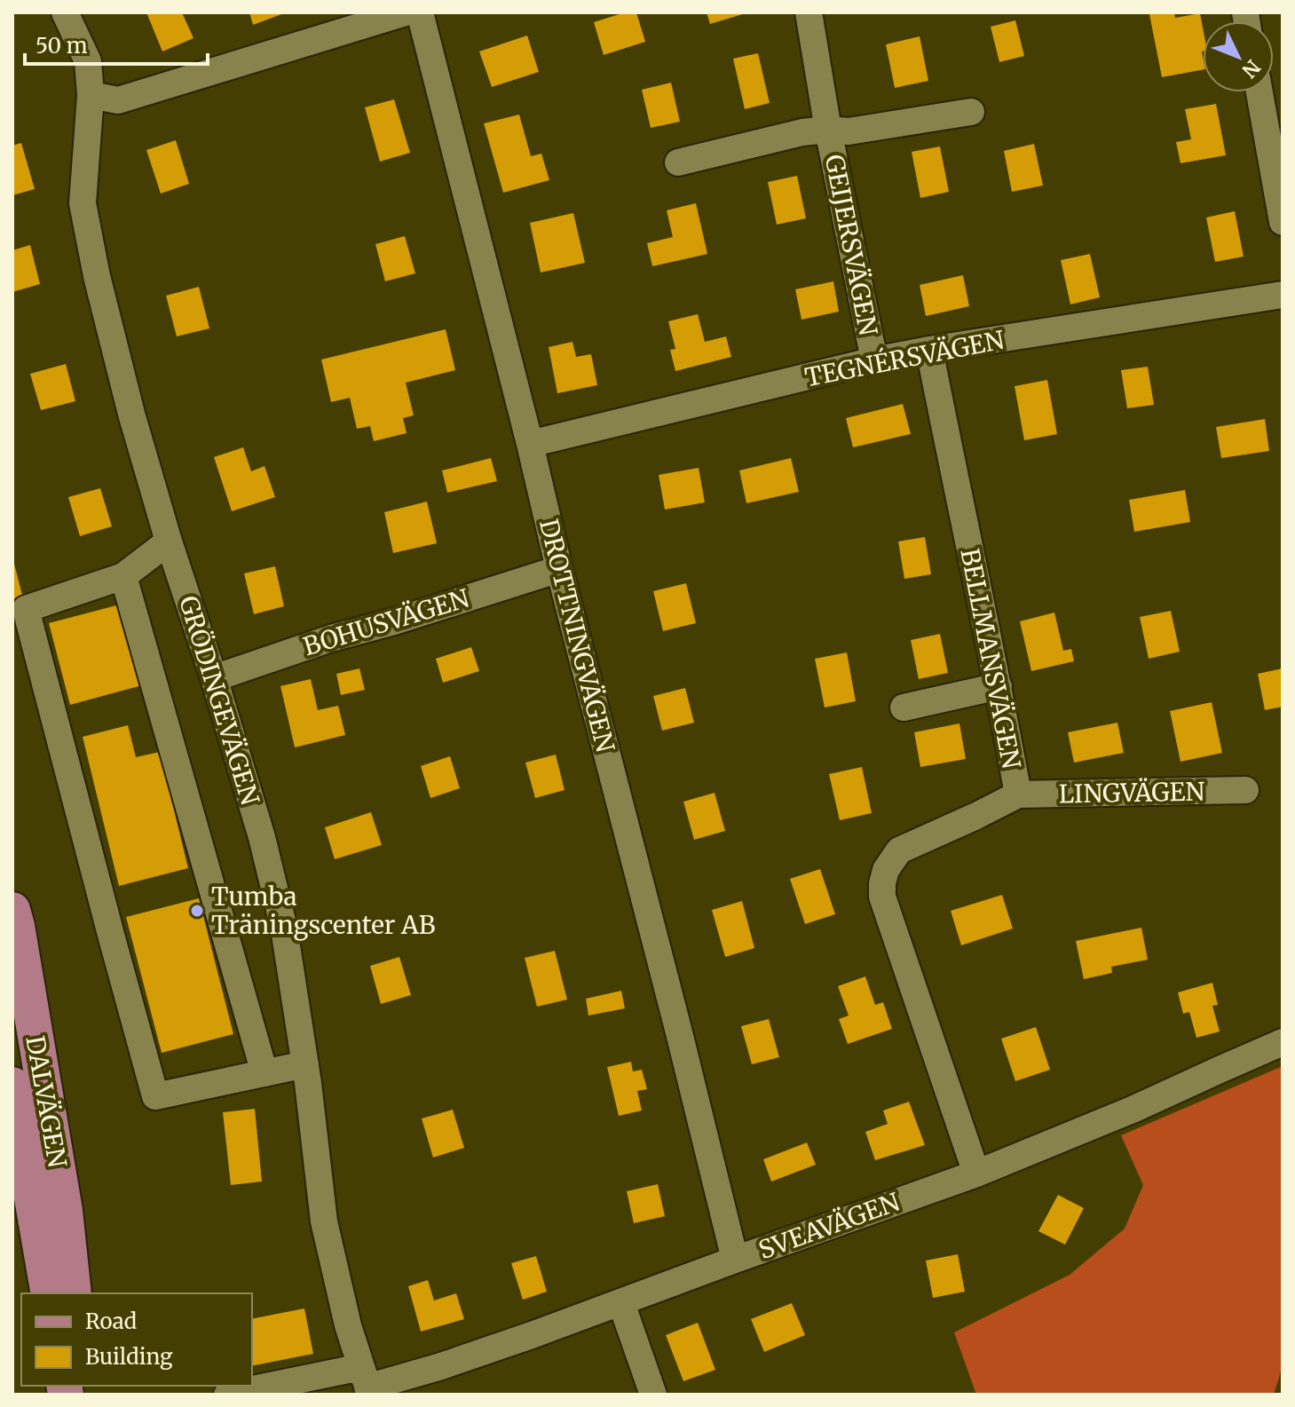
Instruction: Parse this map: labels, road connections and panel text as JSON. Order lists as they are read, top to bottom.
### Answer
{
  "streets": {
    "main road": ["DALVÄGEN"],
    "street": [
      "GEIJERSVÄGEN",
      "TEGNÉRSVÄGEN",
      "BOHUSVÄGEN",
      "DROTTNINGVÄGEN",
      "BELLMANSVÄGEN",
      "GRÖDINGEVÄGEN",
      "LINGVÄGEN",
      "SVEAVÄGEN"
    ]
  },
  "crossings": [
    ["GEIJERSVÄGEN", "TEGNÉRSVÄGEN"],
    ["TEGNÉRSVÄGEN", "DROTTNINGVÄGEN"],
    ["TEGNÉRSVÄGEN", "BELLMANSVÄGEN"],
    ["BOHUSVÄGEN", "DROTTNINGVÄGEN"],
    ["BOHUSVÄGEN", "GRÖDINGEVÄGEN"],
    ["DROTTNINGVÄGEN", "SVEAVÄGEN"],
    ["BELLMANSVÄGEN", "LINGVÄGEN"],
    ["BELLMANSVÄGEN", "SVEAVÄGEN"],
    ["GRÖDINGEVÄGEN", "SVEAVÄGEN"]
  ],
  "places": ["Tumba Träningscenter AB"],
  "legend": ["Road", "Building"],
  "scale_bar": "50 m",
  "north": "bottom right"
}
